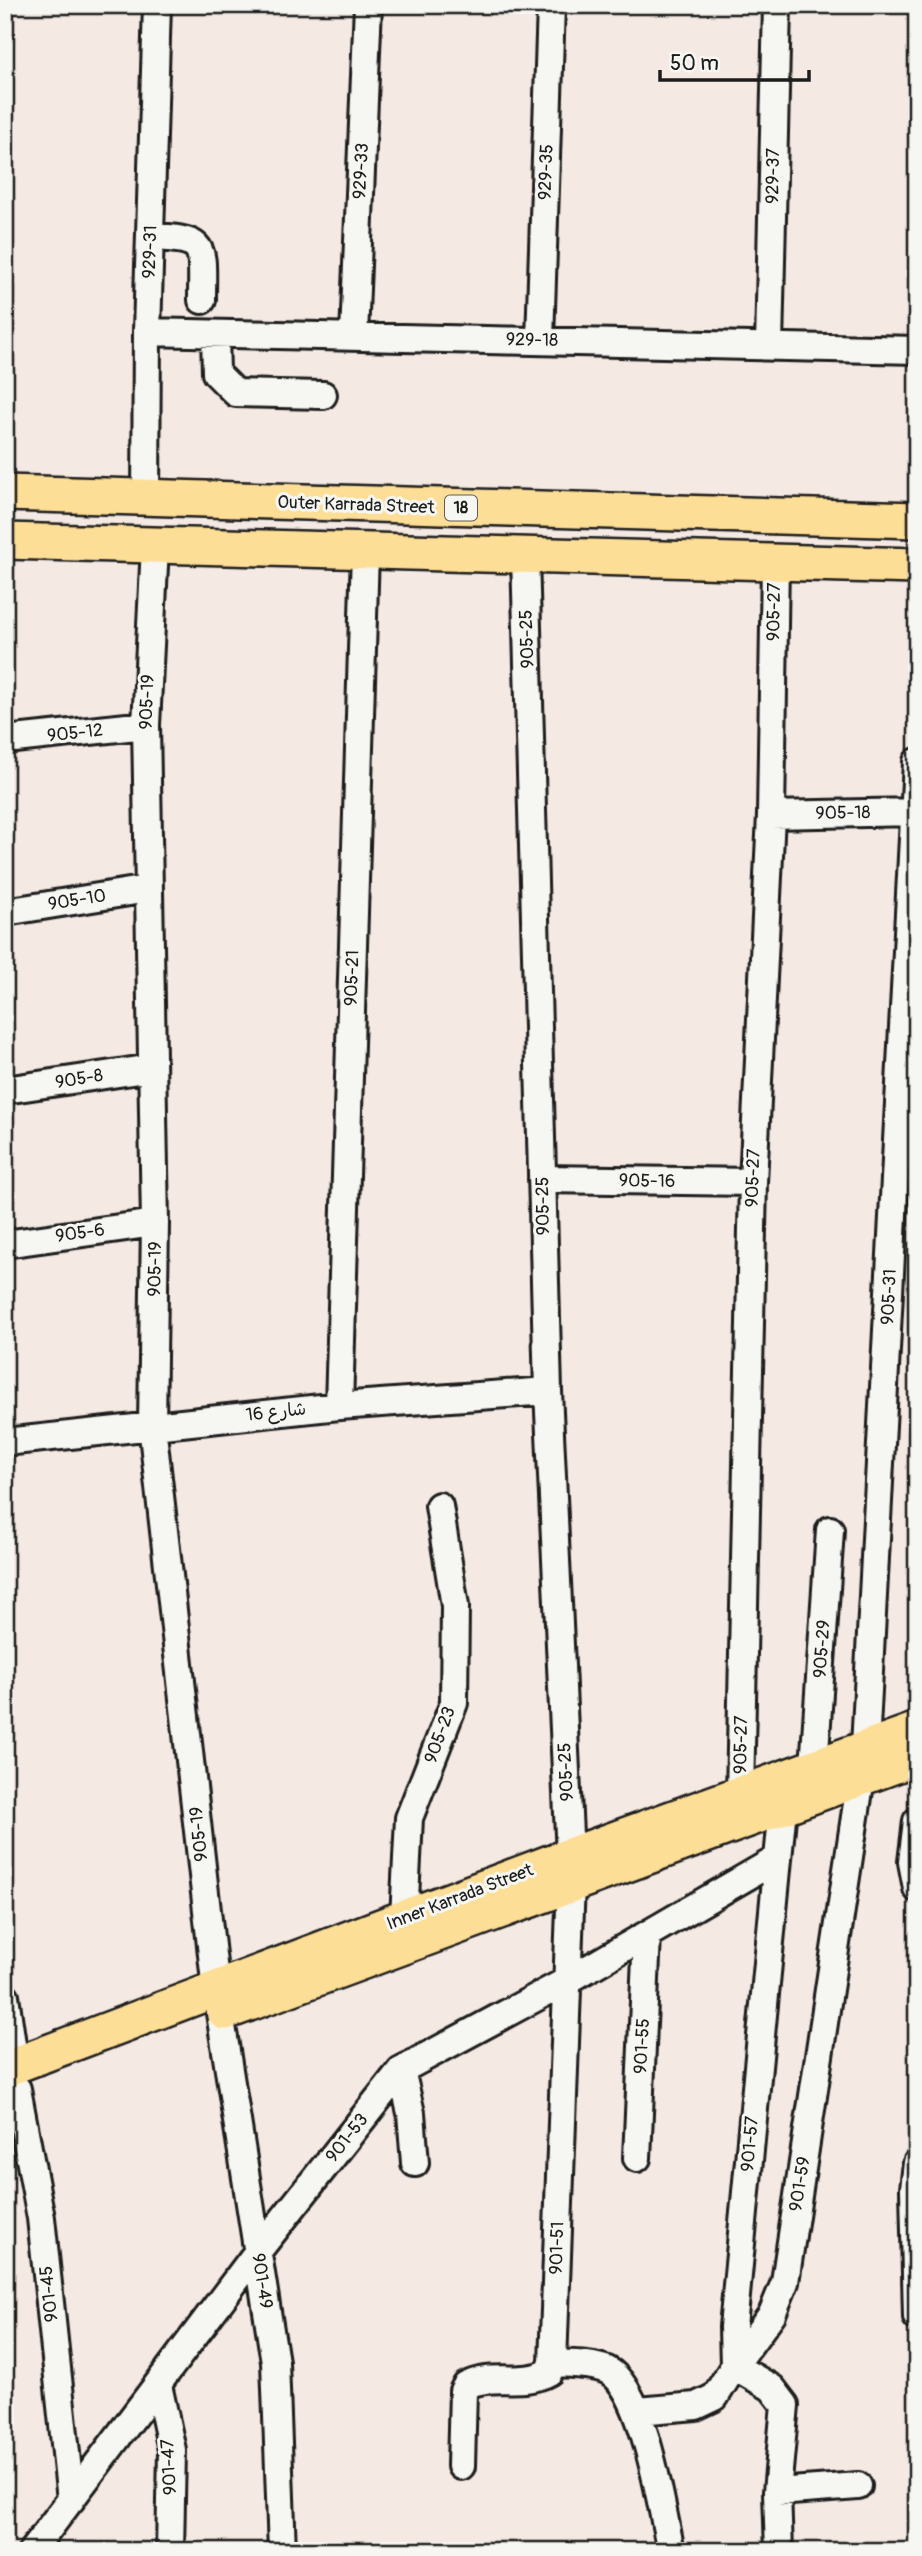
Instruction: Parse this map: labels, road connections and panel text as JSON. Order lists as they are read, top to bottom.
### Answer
{
  "streets": {
    "main road": ["Outer Karrada Street", "18", "Inner Karrada Street"],
    "street": [
      "929-33",
      "929-35",
      "929-37",
      "929-31",
      "929-18",
      "905-27",
      "905-25",
      "905-19",
      "905-12",
      "905-18",
      "905-10",
      "905-21",
      "905-8",
      "905-16",
      "905-6",
      "905-31",
      "شارع 16",
      "905-29",
      "905-23",
      "901-55",
      "901-53",
      "901-57",
      "901-59",
      "901-51",
      "901-49",
      "901-45",
      "901-47"
    ]
  },
  "crossings": [
    ["929-33", "929-18"],
    ["929-35", "929-18"],
    ["929-37", "929-18"],
    ["929-31", "929-18"],
    ["929-31", "Outer Karrada Street"],
    ["905-27", "905-18"],
    ["905-27", "905-16"],
    ["905-27", "Inner Karrada Street"],
    ["905-25", "905-16"],
    ["905-25", "شارع 16"],
    ["905-25", "Inner Karrada Street"],
    ["905-25", "901-51"],
    ["905-19", "905-12"],
    ["905-19", "905-10"],
    ["905-19", "905-8"],
    ["905-19", "905-6"],
    ["905-19", "شارع 16"],
    ["905-19", "Inner Karrada Street"],
    ["905-19", "901-49"],
    ["905-18", "905-31"],
    ["905-21", "شارع 16"],
    ["905-31", "Inner Karrada Street"],
    ["905-31", "901-59"],
    ["905-29", "Inner Karrada Street"],
    ["905-23", "Inner Karrada Street"],
    ["Inner Karrada Street", "901-57"],
    ["Inner Karrada Street", "901-59"],
    ["Inner Karrada Street", "901-51"],
    ["Inner Karrada Street", "901-49"],
    ["Inner Karrada Street", "901-45"],
    ["901-55", "901-53"],
    ["901-53", "901-57"],
    ["901-53", "901-51"],
    ["901-53", "901-49"],
    ["901-53", "901-45"],
    ["901-53", "901-47"],
    ["901-57", "901-59"]
  ],
  "scale_bar": "50 m"
}
